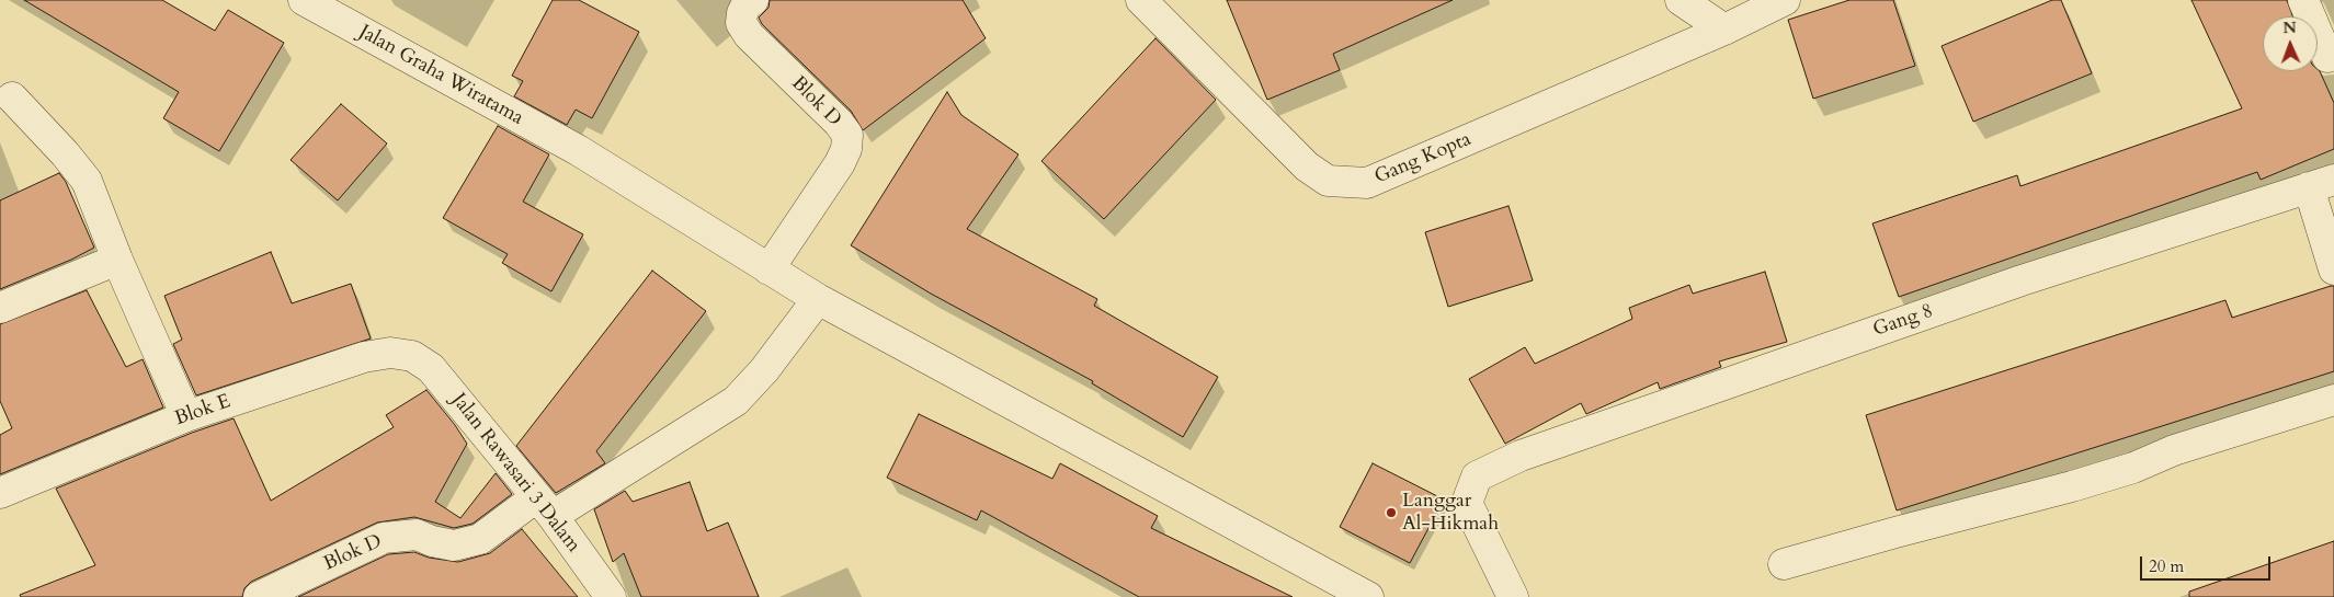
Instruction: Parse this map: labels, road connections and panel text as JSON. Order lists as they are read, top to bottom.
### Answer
{
  "streets": {
    "street": [
      "Jalan Graha Wiratama",
      "Blok D",
      "Gang Kopta",
      "Gang 8",
      "Blok E",
      "Jalan Rawasari 3 Dalam"
    ]
  },
  "crossings": [
    ["Jalan Graha Wiratama", "Blok D"],
    ["Blok D", "Jalan Rawasari 3 Dalam"],
    ["Blok E", "Jalan Rawasari 3 Dalam"]
  ],
  "places": ["Langgar Al-Hikmah"],
  "scale_bar": "20 m",
  "north": "top"
}
